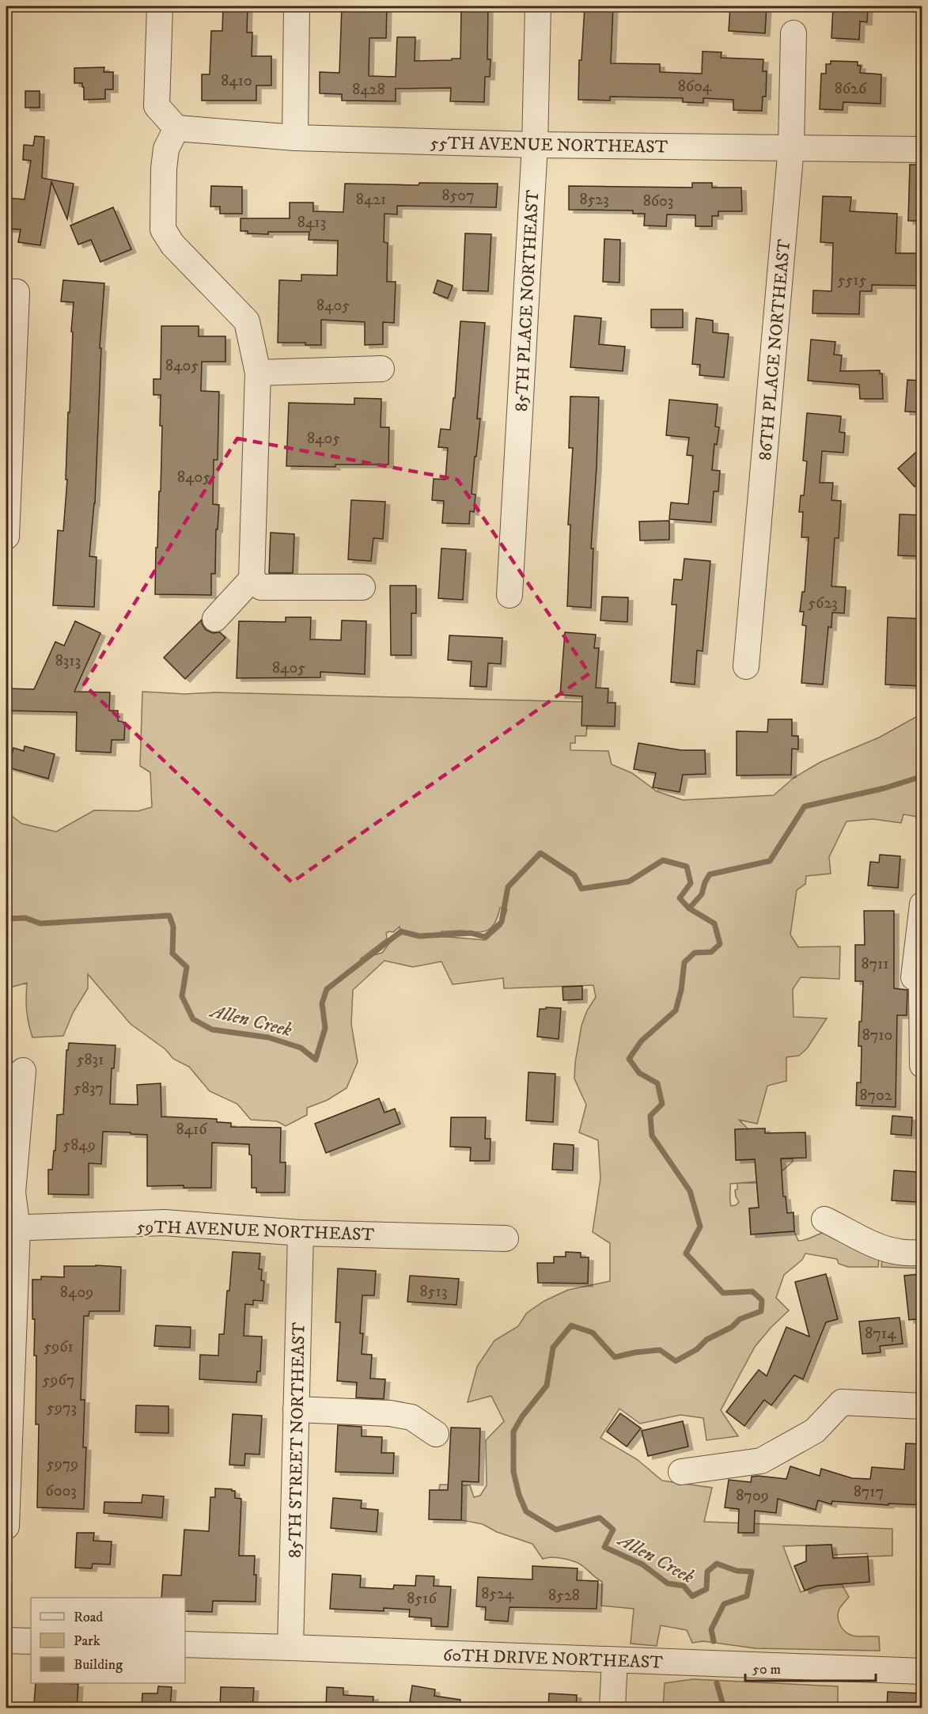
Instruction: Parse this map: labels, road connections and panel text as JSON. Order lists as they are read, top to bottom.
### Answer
{
  "streets": {
    "street": [
      "55TH AVENUE NORTHEAST",
      "85TH PLACE NORTHEAST",
      "86TH PLACE NORTHEAST",
      "59TH AVENUE NORTHEAST",
      "85TH STREET NORTHEAST",
      "60TH DRIVE NORTHEAST"
    ]
  },
  "crossings": [
    ["55TH AVENUE NORTHEAST", "85TH PLACE NORTHEAST"],
    ["55TH AVENUE NORTHEAST", "86TH PLACE NORTHEAST"],
    ["59TH AVENUE NORTHEAST", "85TH STREET NORTHEAST"],
    ["85TH STREET NORTHEAST", "60TH DRIVE NORTHEAST"]
  ],
  "water": ["Allen Creek"],
  "house_numbers": [
    "8410",
    "8604",
    "8626",
    "8428",
    "8507",
    "8421",
    "8523",
    "8603",
    "8413",
    "5515",
    "8405",
    "8405",
    "8405",
    "8405",
    "5623",
    "8313",
    "8405",
    "8711",
    "8710",
    "5831",
    "5837",
    "8702",
    "8416",
    "5849",
    "8513",
    "8409",
    "8714",
    "5961",
    "5967",
    "5973",
    "5979",
    "6003",
    "8717",
    "8709",
    "8524",
    "8528",
    "8516"
  ],
  "legend": ["Road", "Park", "Building"],
  "scale_bar": "50 m"
}
